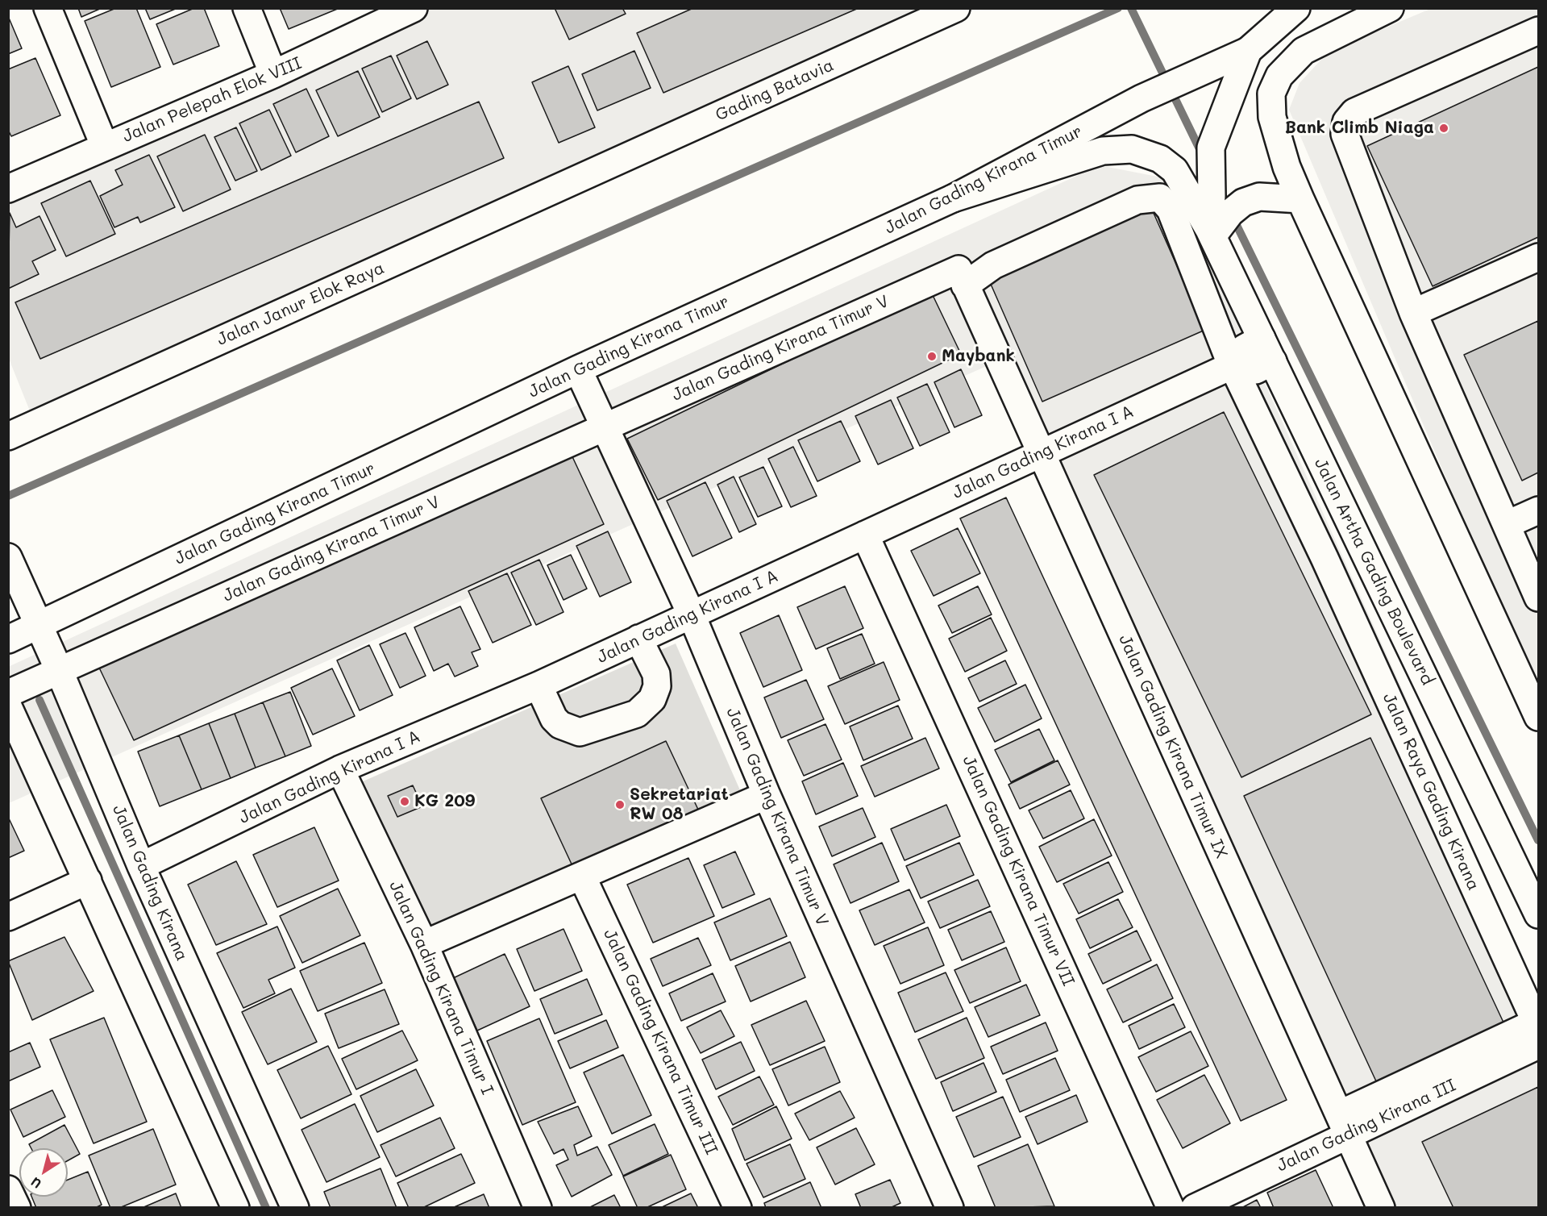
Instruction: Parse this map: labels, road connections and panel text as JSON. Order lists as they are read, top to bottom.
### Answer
{
  "streets": {
    "street": [
      "Gading Batavia",
      "Jalan Pelepah Elok VIII",
      "Jalan Gading Kirana Timur",
      "Jalan Janur Elok Raya",
      "Jalan Gading Kirana Timur V",
      "Jalan Gading Kirana I A",
      "Jalan Artha Gading Boulevard",
      "Jalan Gading Kirana Timur IX",
      "Jalan Raya Gading Kirana",
      "Jalan Gading Kirana Timur VII",
      "Jalan Gading Kirana",
      "Jalan Gading Kirana Timur I",
      "Jalan Gading Kirana Timur III",
      "Jalan Gading Kirana III"
    ]
  },
  "crossings": [
    ["Gading Batavia", "Jalan Janur Elok Raya"],
    ["Jalan Gading Kirana Timur", "Jalan Gading Kirana Timur V"],
    ["Jalan Gading Kirana Timur", "Jalan Artha Gading Boulevard"],
    ["Jalan Gading Kirana Timur", "Jalan Gading Kirana"],
    ["Jalan Gading Kirana Timur V", "Jalan Gading Kirana I A"],
    ["Jalan Gading Kirana Timur V", "Jalan Gading Kirana Timur IX"],
    ["Jalan Gading Kirana Timur V", "Jalan Gading Kirana"],
    ["Jalan Gading Kirana I A", "Jalan Gading Kirana Timur IX"],
    ["Jalan Gading Kirana I A", "Jalan Raya Gading Kirana"],
    ["Jalan Gading Kirana I A", "Jalan Gading Kirana Timur VII"],
    ["Jalan Gading Kirana I A", "Jalan Gading Kirana"],
    ["Jalan Gading Kirana I A", "Jalan Gading Kirana Timur I"],
    ["Jalan Gading Kirana Timur IX", "Jalan Raya Gading Kirana"],
    ["Jalan Gading Kirana Timur IX", "Jalan Gading Kirana III"],
    ["Jalan Raya Gading Kirana", "Jalan Gading Kirana III"]
  ],
  "places": [
    "Bank Climb Niaga",
    "Maybank",
    "KG 209",
    "Sekretariat RW 08"
  ],
  "north": "bottom left"
}
